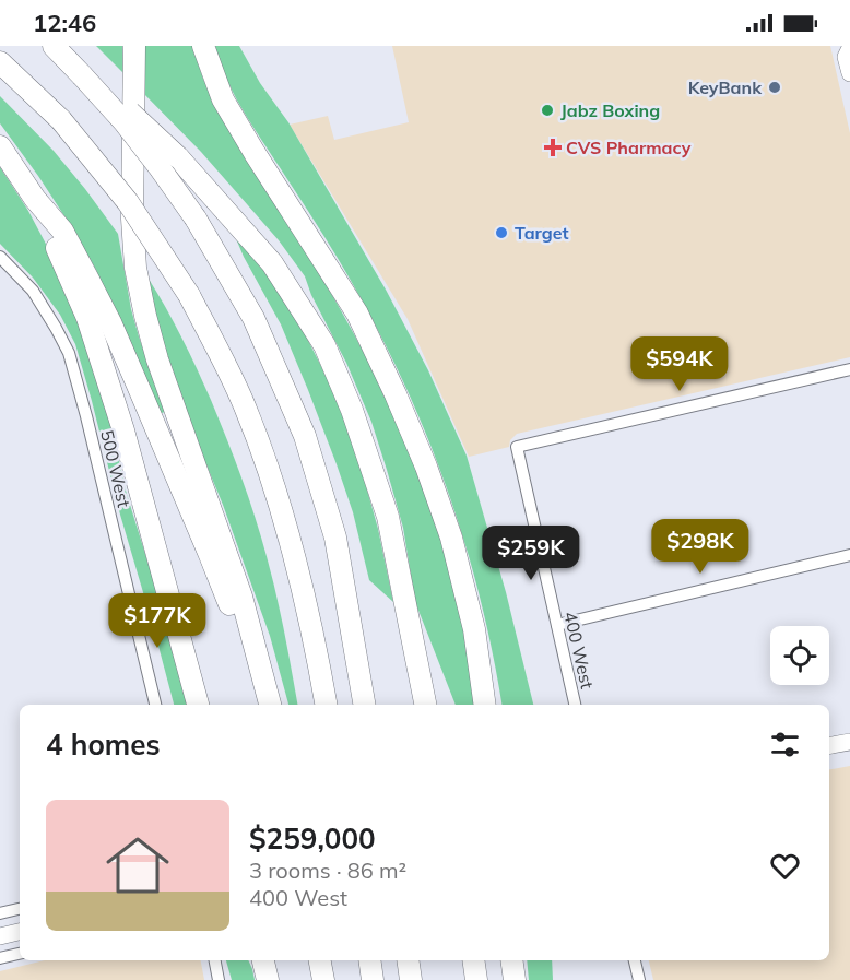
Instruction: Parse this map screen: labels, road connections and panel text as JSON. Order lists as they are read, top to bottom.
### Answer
{
  "streets": {
    "street": ["500 West", "400 West"]
  },
  "places": {
    "other": ["KeyBank", "Jabz Boxing", "Target"],
    "health": ["CVS Pharmacy"]
  },
  "page": {
    "status": "12:46",
    "price": [
      "$594K",
      "$298K",
      "$259K",
      "$177K"
    ],
    "heading": "4 homes",
    "list": [
      {
        "name": "$259,000",
        "note": "3 rooms · 86 m² · 400 West"
      }
    ]
  }
}
